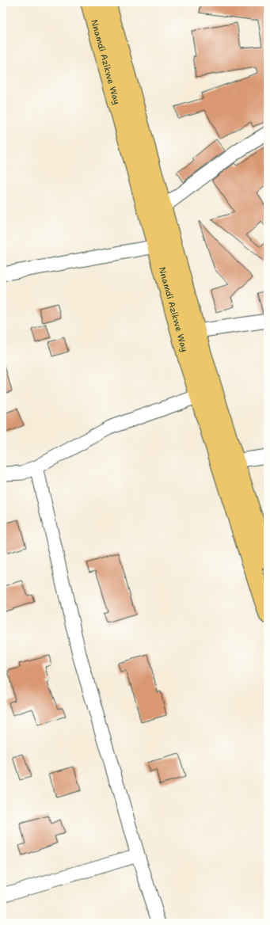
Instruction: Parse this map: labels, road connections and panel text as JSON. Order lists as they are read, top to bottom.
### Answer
{
  "streets": {
    "highway": ["Nnamdi Azikwe Way"]
  }
}
